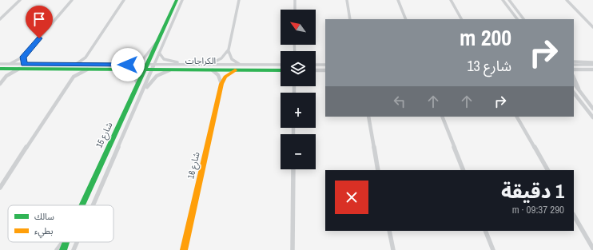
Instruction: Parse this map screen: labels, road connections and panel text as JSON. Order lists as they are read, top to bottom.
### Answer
{
  "streets": {
    "street": ["الكراجات", "شارع 15", "شارع 16"]
  },
  "crossings": [
    ["الكراجات", "شارع 15"],
    ["الكراجات", "شارع 16"]
  ],
  "legend": ["سالك", "بطيء"],
  "north": "top left",
  "page": {
    "map_buttons": ["+", "−"],
    "turn": ["200 m", "شارع 13"],
    "heading": ["1 دقيقة", "290 m · 09:37"]
  }
}
